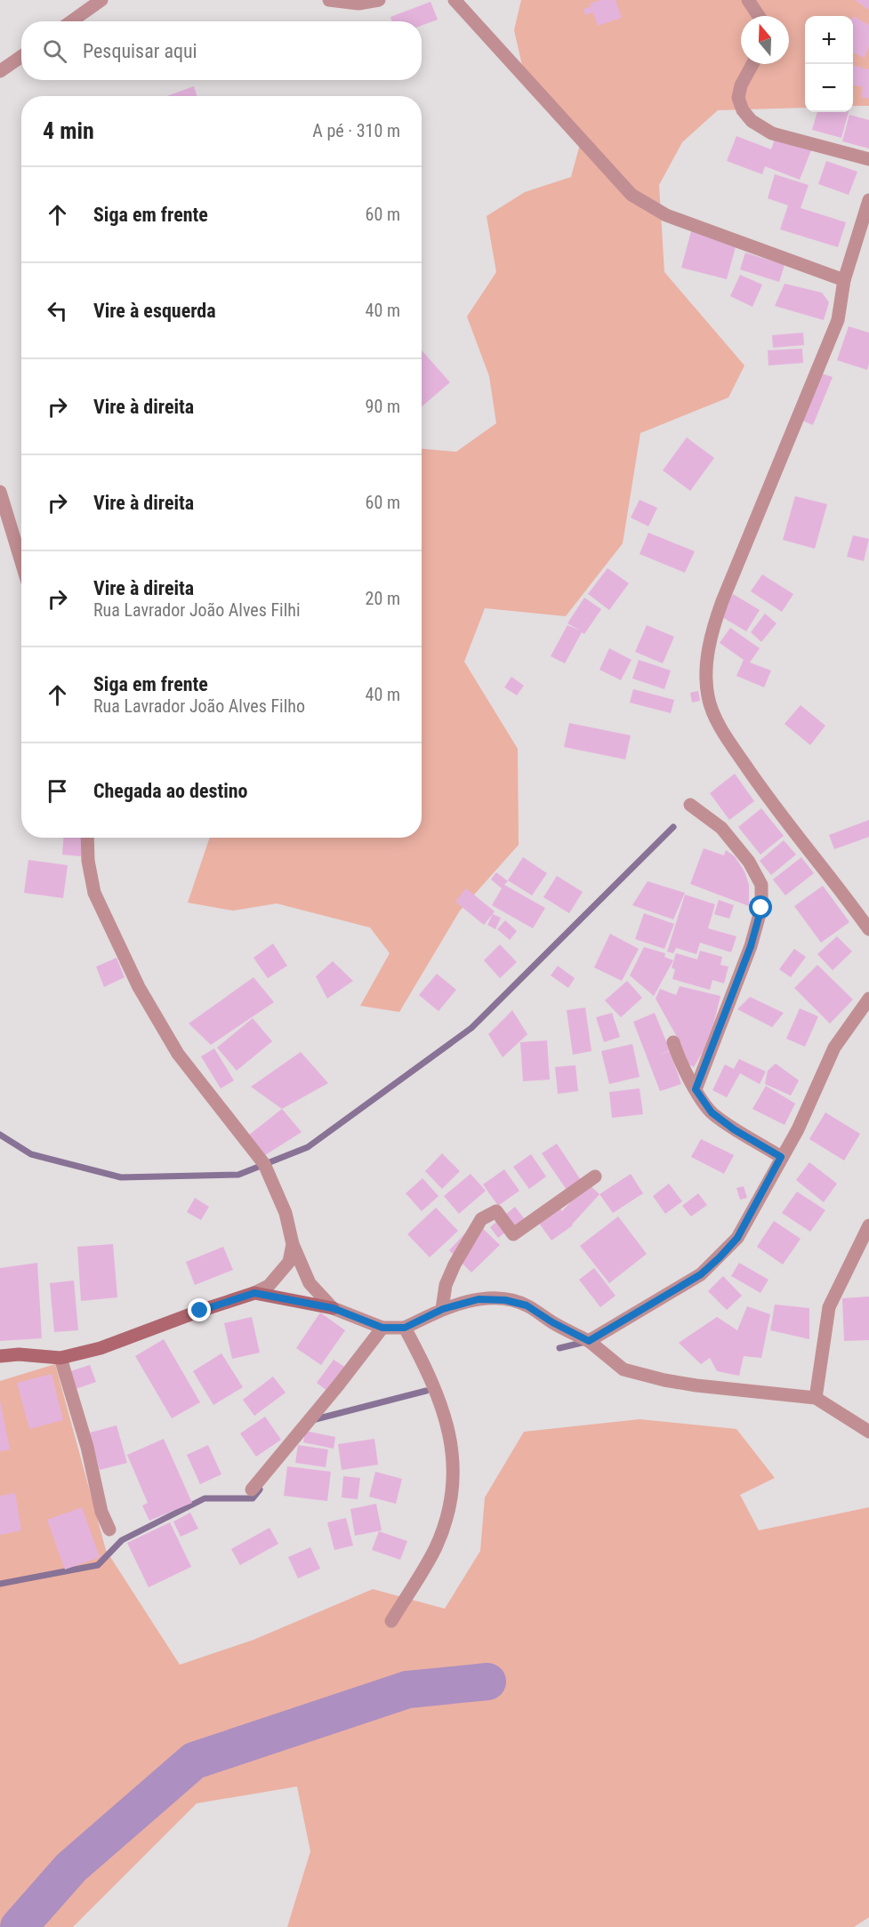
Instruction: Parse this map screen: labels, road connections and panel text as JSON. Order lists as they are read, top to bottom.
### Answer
{
  "north": "top",
  "page": {
    "map_buttons": ["+", "−"],
    "search": "Pesquisar aqui",
    "heading": ["4 min", "A pé · 310 m"],
    "list": [
      ["Siga em frente", "60 m"],
      ["Vire à esquerda", "40 m"],
      ["Vire à direita", "90 m"],
      ["Vire à direita", "60 m"],
      ["Vire à direita", "Rua Lavrador João Alves Filhi", "20 m"],
      ["Siga em frente", "Rua Lavrador João Alves Filho", "40 m"],
      "Chegada ao destino"
    ]
  }
}
